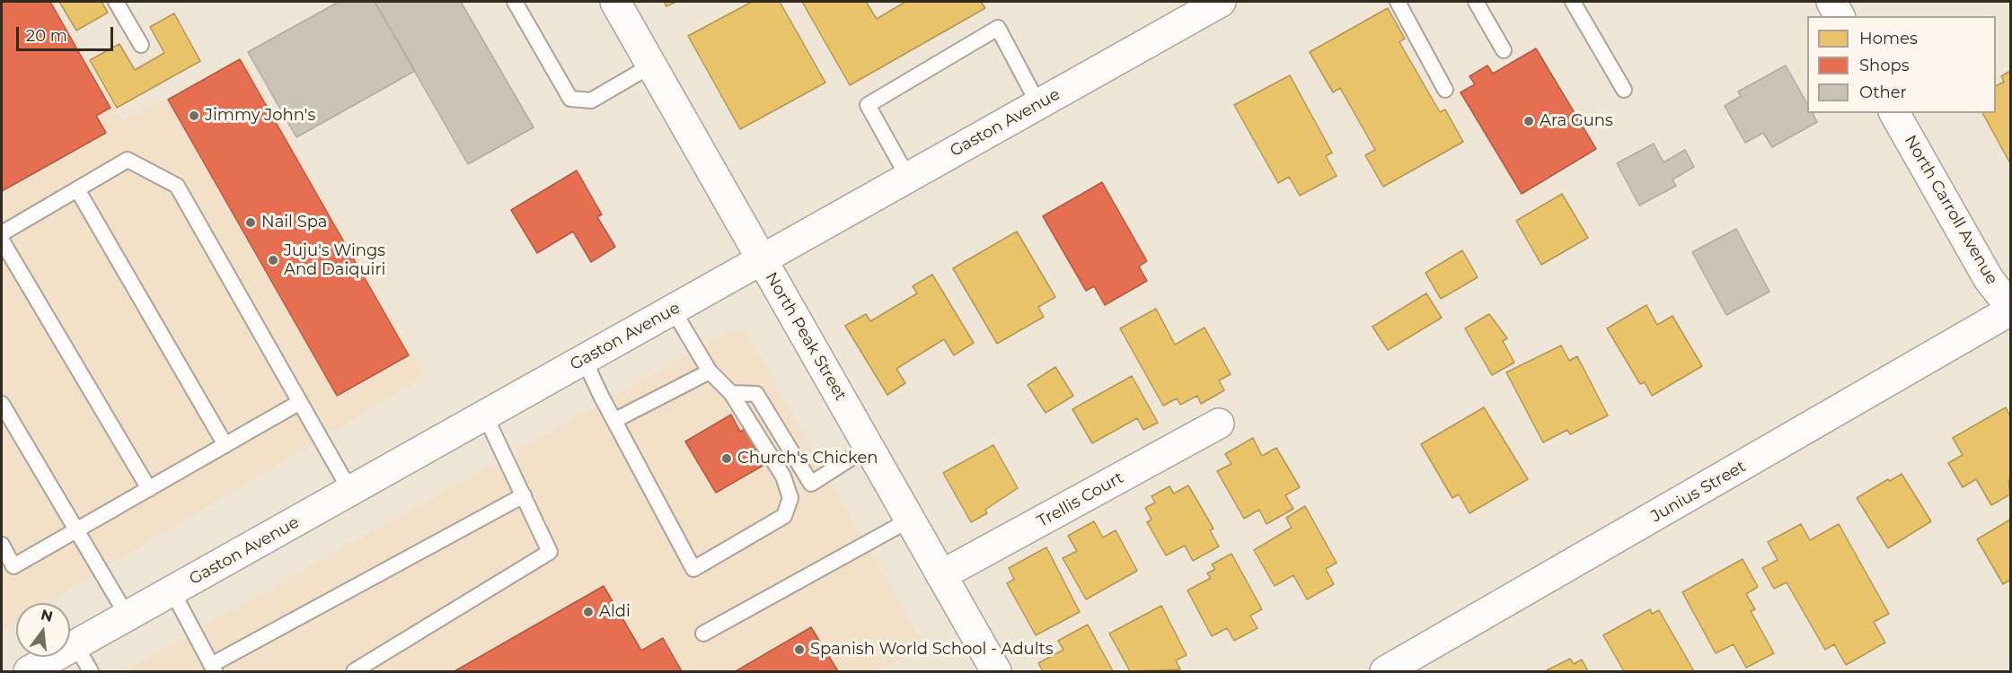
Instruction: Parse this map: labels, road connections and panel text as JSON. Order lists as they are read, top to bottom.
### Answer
{
  "streets": {
    "main road": [
      "Gaston Avenue",
      "North Carroll Avenue",
      "North Peak Street",
      "Junius Street",
      "Trellis Court"
    ]
  },
  "crossings": [
    ["Gaston Avenue", "North Peak Street"],
    ["North Peak Street", "Trellis Court"]
  ],
  "places": [
    "Jimmy John's",
    "Ara Guns",
    "Nail Spa",
    "Juju's Wings And Daiquiri",
    "Church's Chicken",
    "Aldi",
    "Spanish World School - Adults"
  ],
  "legend": ["Homes", "Shops", "Other"],
  "scale_bar": "20 m",
  "north": "top"
}
